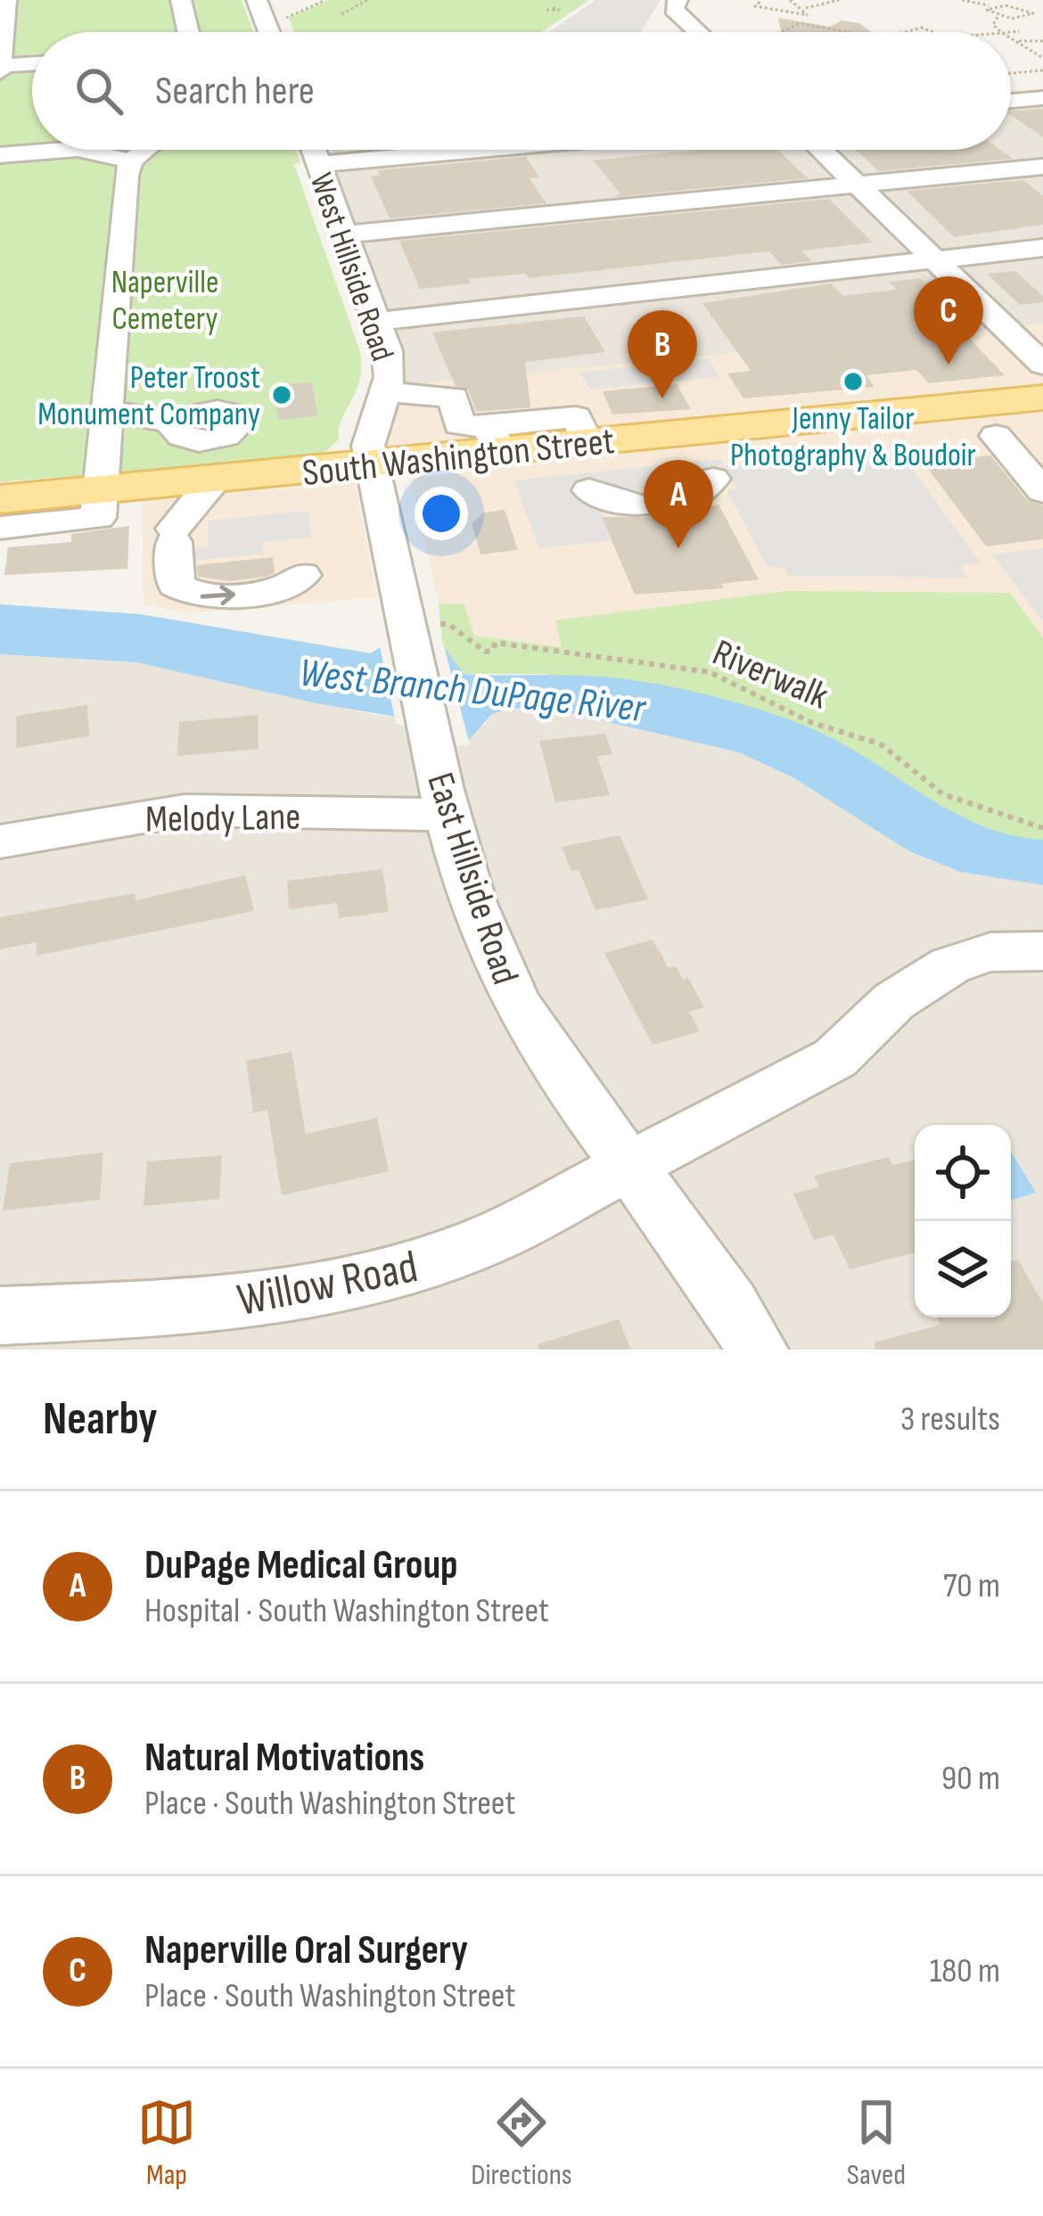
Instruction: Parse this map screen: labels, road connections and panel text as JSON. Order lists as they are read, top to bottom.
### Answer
{
  "streets": {
    "main road": ["South Washington Street"],
    "street": [
      "West Hillside Road",
      "Melody Lane",
      "East Hillside Road",
      "Willow Road"
    ],
    "path": ["Riverwalk"]
  },
  "crossings": [
    ["West Hillside Road", "South Washington Street"],
    ["West Hillside Road", "East Hillside Road"],
    ["South Washington Street", "East Hillside Road"],
    ["Riverwalk", "East Hillside Road"],
    ["Melody Lane", "East Hillside Road"],
    ["East Hillside Road", "Willow Road"]
  ],
  "water": ["West Branch DuPage River"],
  "parks": ["Naperville Cemetery"],
  "places": ["Jenny Tailor Photography & Boudoir", "Peter Troost Monument Company"],
  "page": {
    "search": "Search here",
    "pins": ["C", "B", "A"],
    "heading": ["Nearby", "3 results"],
    "list": [
      {
        "mark": "A",
        "name": "DuPage Medical Group",
        "note": "Hospital · South Washington Street",
        "value": "70 m"
      },
      {
        "mark": "B",
        "name": "Natural Motivations",
        "note": "Place · South Washington Street",
        "value": "90 m"
      },
      {
        "mark": "C",
        "name": "Naperville Oral Surgery",
        "note": "Place · South Washington Street",
        "value": "180 m"
      }
    ],
    "nav": ["Map", "Directions", "Saved"]
  }
}
